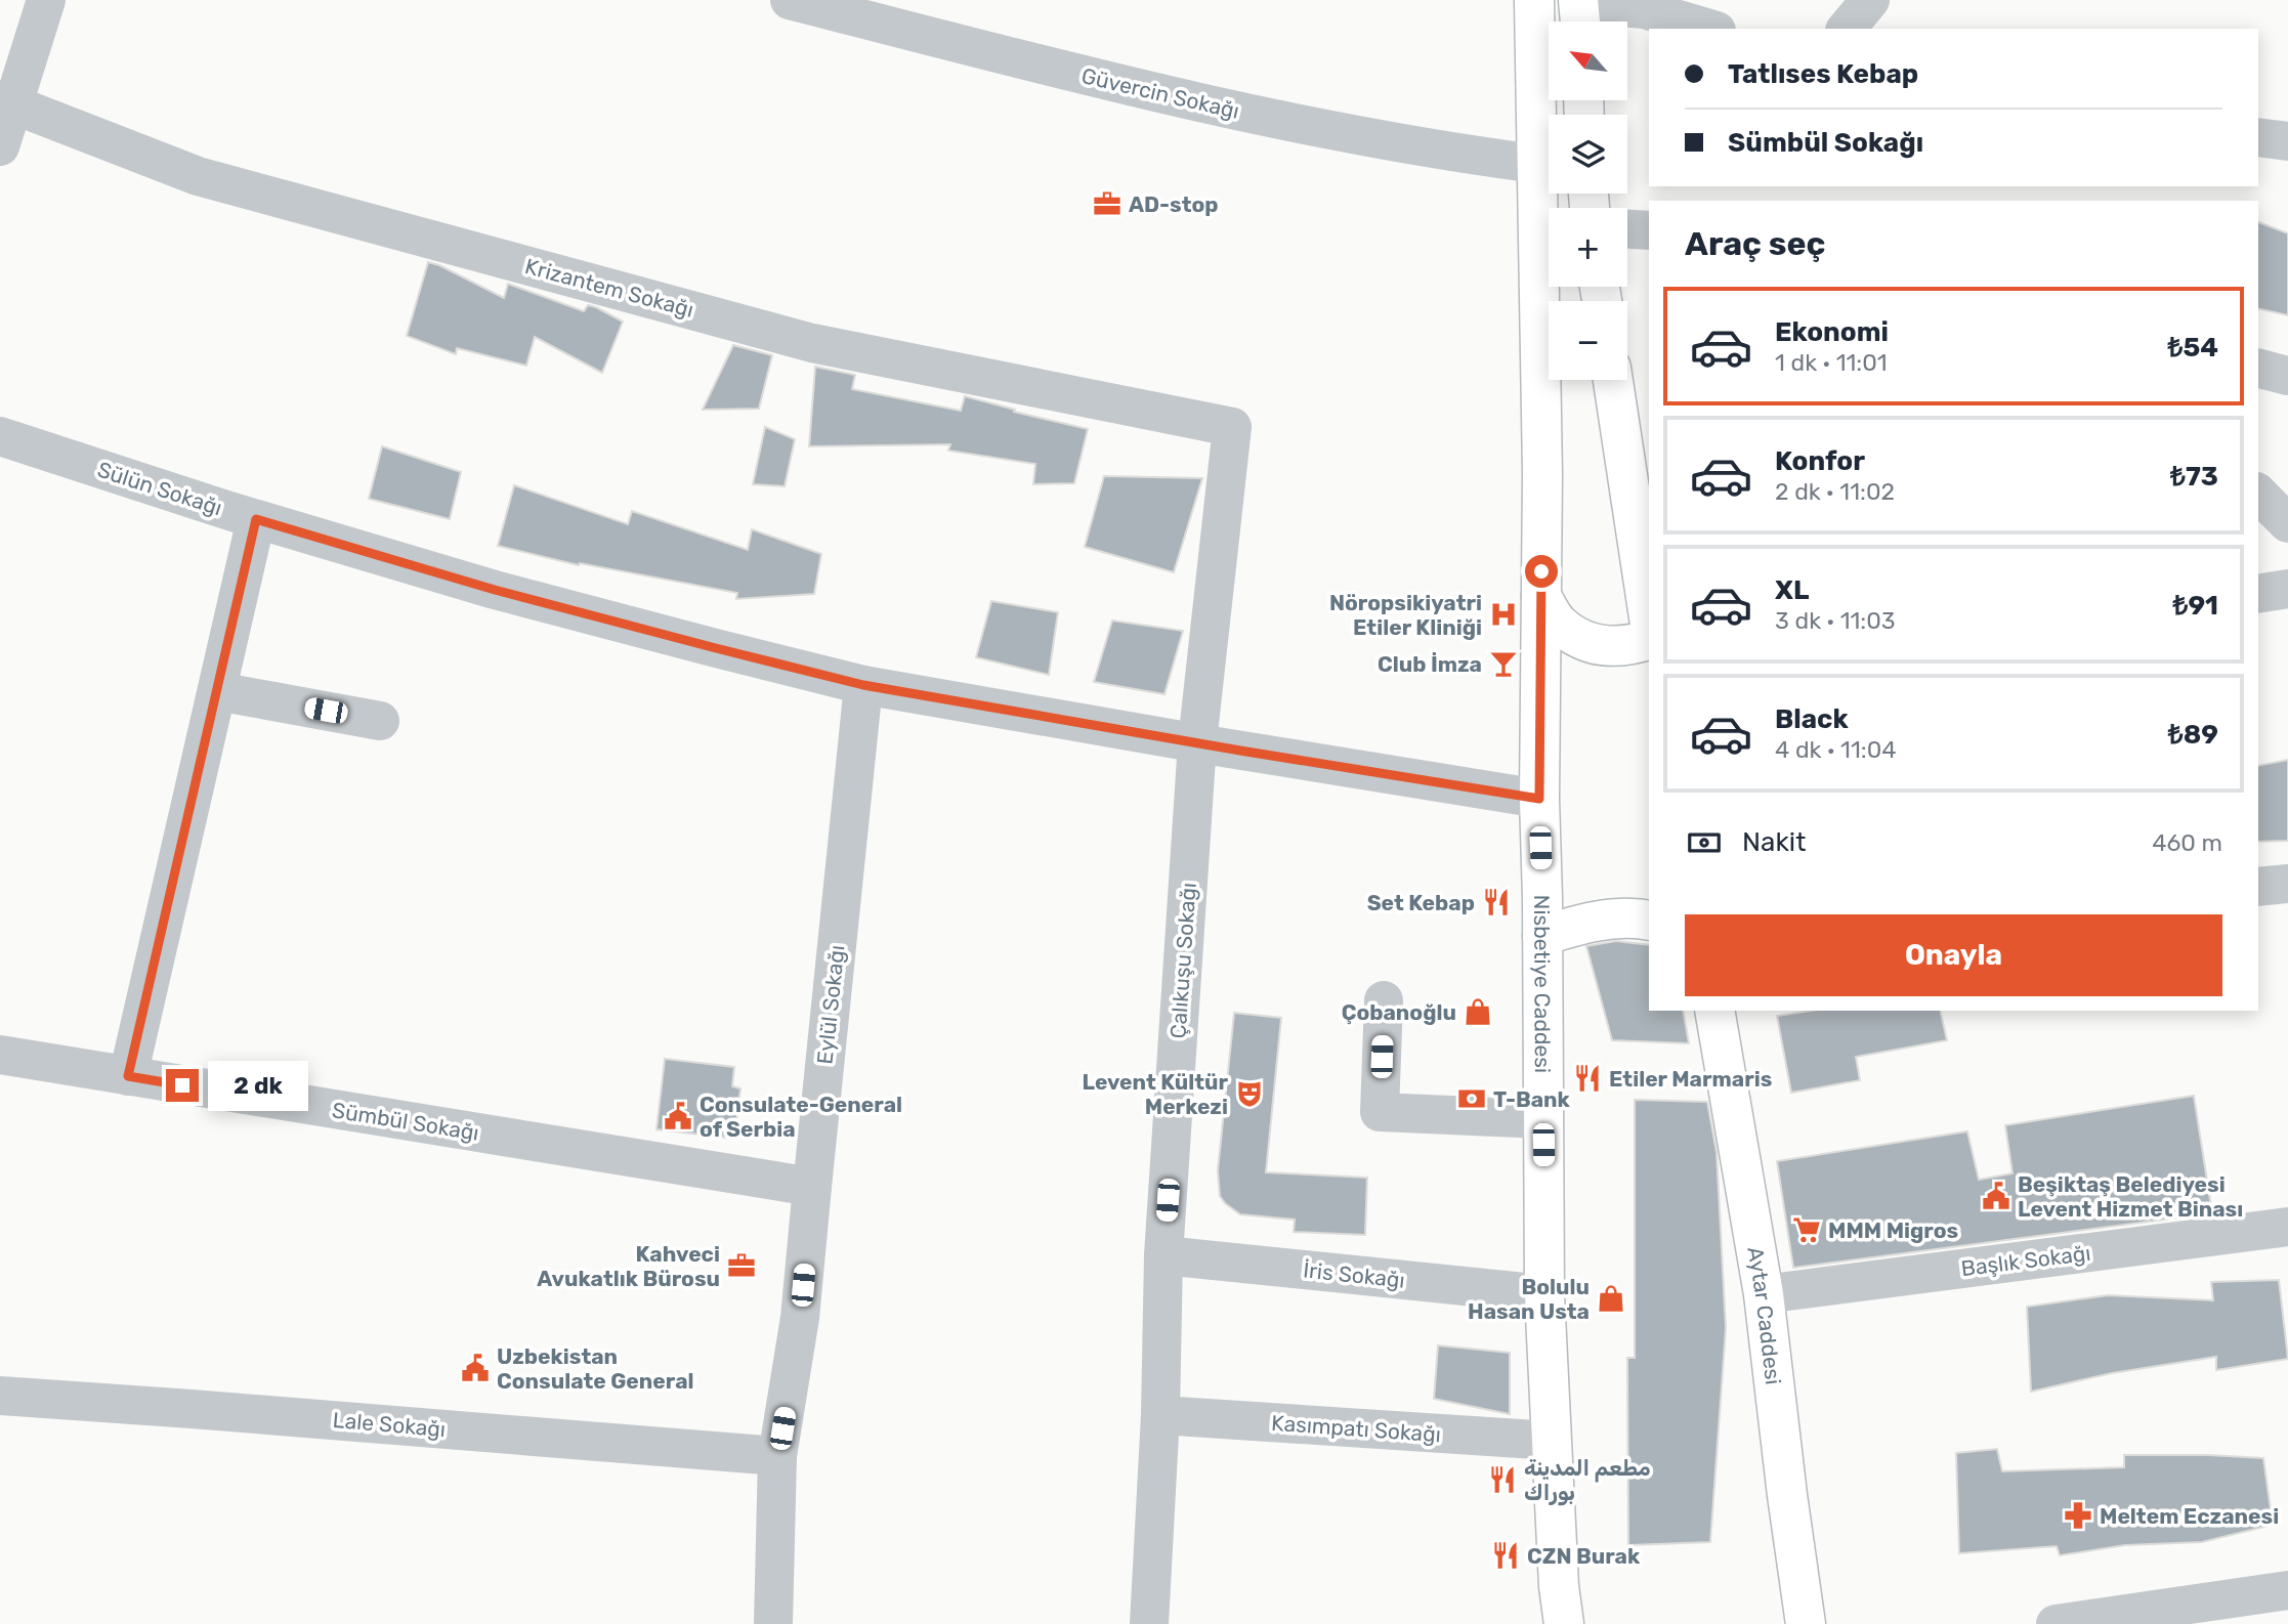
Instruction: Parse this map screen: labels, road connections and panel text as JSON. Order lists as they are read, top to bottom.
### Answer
{
  "streets": {
    "main road": ["Nisbetiye Caddesi", "Aytar Caddesi"],
    "street": [
      "Güvercin Sokağı",
      "Krizantem Sokağı",
      "Sülün Sokağı",
      "Çalıkuşu Sokağı",
      "Eylül Sokağı",
      "Sümbül Sokağı",
      "Başlık Sokağı",
      "İris Sokağı",
      "Lale Sokağı",
      "Kasımpatı Sokağı"
    ]
  },
  "crossings": [
    ["Güvercin Sokağı", "Nisbetiye Caddesi"],
    ["Krizantem Sokağı", "Çalıkuşu Sokağı"],
    ["Sülün Sokağı", "Çalıkuşu Sokağı"],
    ["Sülün Sokağı", "Nisbetiye Caddesi"],
    ["Sülün Sokağı", "Eylül Sokağı"],
    ["Çalıkuşu Sokağı", "İris Sokağı"],
    ["Çalıkuşu Sokağı", "Kasımpatı Sokağı"],
    ["Nisbetiye Caddesi", "İris Sokağı"],
    ["Nisbetiye Caddesi", "Kasımpatı Sokağı"],
    ["Eylül Sokağı", "Sümbül Sokağı"],
    ["Eylül Sokağı", "Lale Sokağı"],
    ["Başlık Sokağı", "Aytar Caddesi"]
  ],
  "places": {
    "office": ["AD-stop", "Kahveci Avukatlık Bürosu"],
    "hospital": ["Nöropsikiyatri Etiler Kliniği"],
    "bar": ["Club İmza"],
    "restaurant": [
      "Set Kebap",
      "Etiler Marmaris",
      "مطعم المدينة بوراك",
      "CZN Burak"
    ],
    "shop": ["Çobanoğlu", "Bolulu Hasan Usta"],
    "theatre": ["Levent Kültür Merkezi"],
    "bank": ["T-Bank"],
    "public building": ["Consulate-General of Serbia", "Beşiktaş Belediyesi Levent Hizmet Binası", "Uzbekistan Consulate General"],
    "supermarket": ["MMM Migros"],
    "pharmacy": ["Meltem Eczanesi"]
  },
  "north": "top left",
  "page": {
    "map_buttons": ["+", "−"],
    "banner": ["Tatlıses Kebap", "Sümbül Sokağı"],
    "heading": "Araç seç",
    "list": [
      {
        "name": "Ekonomi",
        "note": "1 dk · 11:01",
        "value": "₺54"
      },
      {
        "name": "Konfor",
        "note": "2 dk · 11:02",
        "value": "₺73"
      },
      {
        "name": "XL",
        "note": "3 dk · 11:03",
        "value": "₺91"
      },
      {
        "name": "Black",
        "note": "4 dk · 11:04",
        "value": "₺89"
      }
    ],
    "pay": ["Nakit", "460 m"],
    "buttons": "Onayla",
    "bubble": "2 dk"
  }
}
